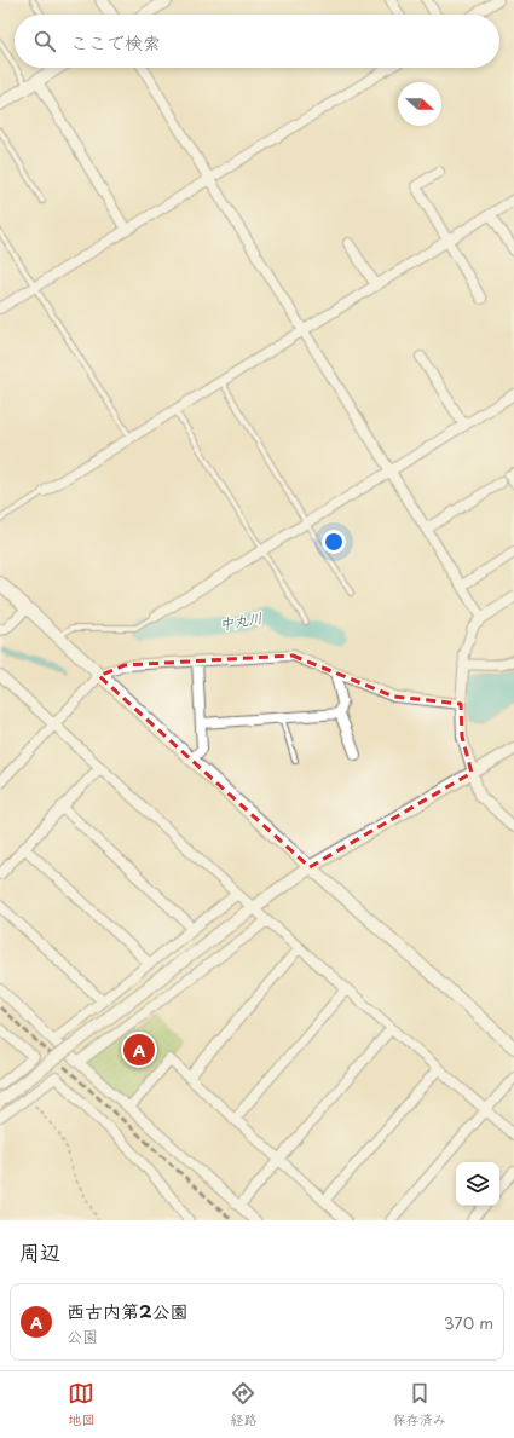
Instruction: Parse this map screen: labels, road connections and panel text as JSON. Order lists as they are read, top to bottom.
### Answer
{
  "water": ["中丸川"],
  "north": "right",
  "page": {
    "search": "ここで検索",
    "pins": "A",
    "heading": "周辺",
    "list": [
      {
        "mark": "A",
        "name": "西古内第2公園",
        "note": "公園",
        "value": "370 m"
      }
    ],
    "nav": ["地図", "経路", "保存済み"]
  }
}
